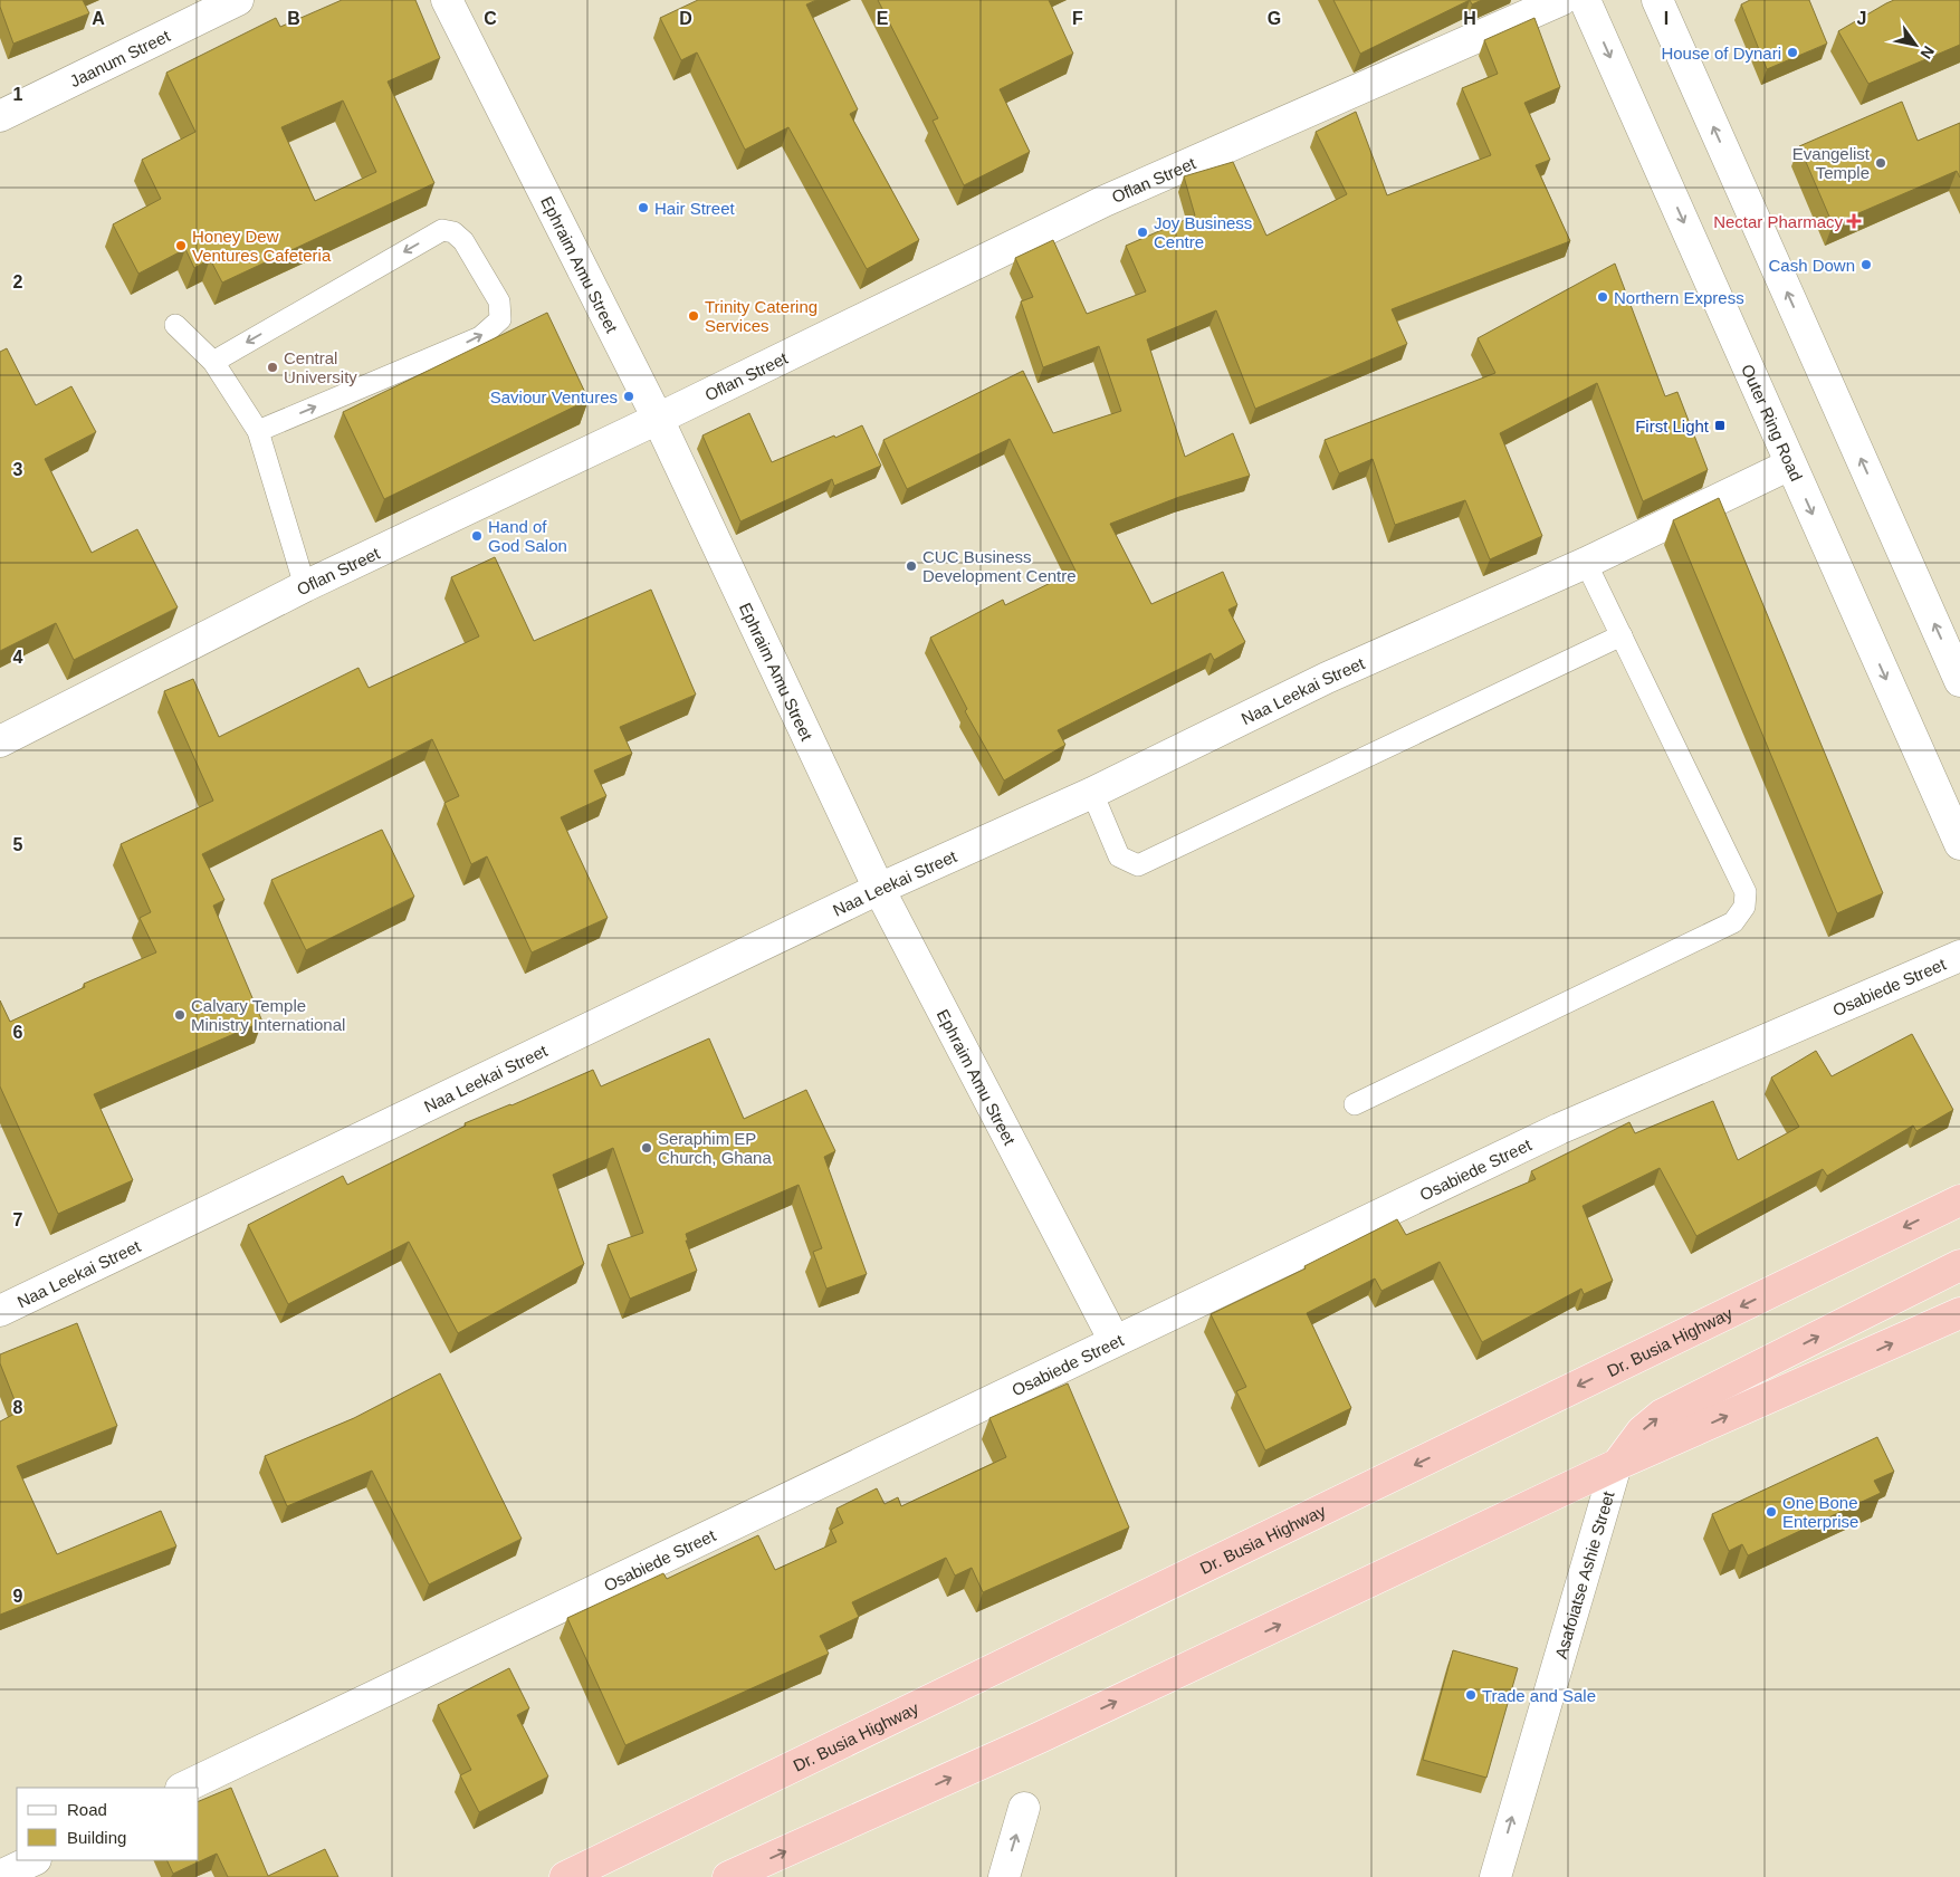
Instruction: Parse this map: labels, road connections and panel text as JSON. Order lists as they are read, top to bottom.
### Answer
{
  "streets": {
    "highway": ["Dr. Busia Highway"],
    "street": [
      "Jaanum Street",
      "Oflan Street",
      "Ephraim Amu Street",
      "Outer Ring Road",
      "Naa Leekai Street",
      "Osabiede Street",
      "Asafoiatse Ashie Street"
    ]
  },
  "crossings": [
    ["Oflan Street", "Ephraim Amu Street"],
    ["Ephraim Amu Street", "Naa Leekai Street"],
    ["Ephraim Amu Street", "Osabiede Street"],
    ["Outer Ring Road", "Naa Leekai Street"]
  ],
  "one_way": ["Asafoiatse Ashie Street"],
  "places": {
    "other": [
      "House of Dynari",
      "Evangelist Temple",
      "Hair Street",
      "Joy Business Centre",
      "Honey Dew Ventures Cafeteria",
      "Cash Down",
      "Northern Express",
      "Trinity Catering Services",
      "Central University",
      "Saviour Ventures",
      "Hand of God Salon",
      "CUC Business Development Centre",
      "Calvary Temple Ministry International",
      "Seraphim EP Church, Ghana",
      "One Bone Enterprise",
      "Trade and Sale"
    ],
    "health": ["Nectar Pharmacy"],
    "transit": ["First Light"]
  },
  "legend": ["Road", "Building"],
  "north": "bottom right",
  "grid": {
    "columns": [
      "A",
      "B",
      "C",
      "D",
      "E",
      "F",
      "G",
      "H",
      "I",
      "J"
    ],
    "rows": [
      "1",
      "2",
      "3",
      "4",
      "5",
      "6",
      "7",
      "8",
      "9"
    ]
  }
}
